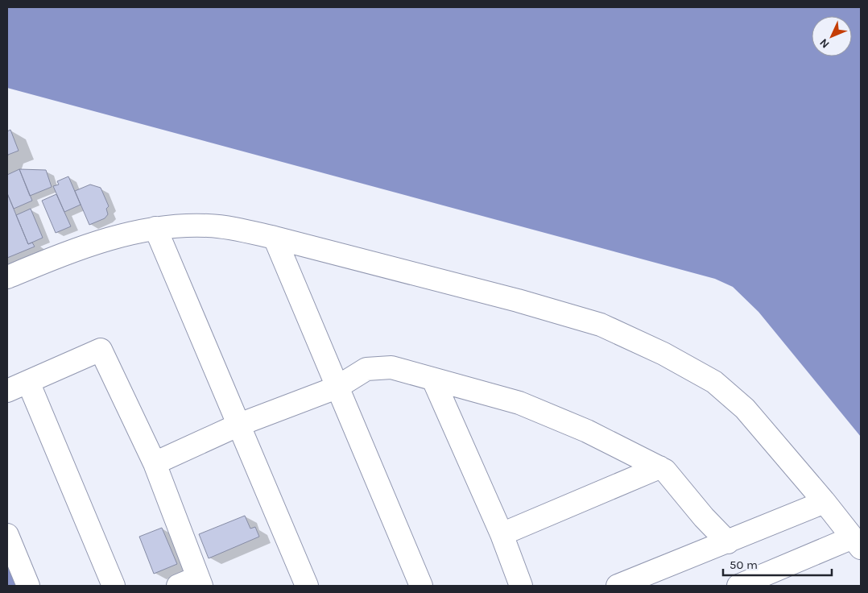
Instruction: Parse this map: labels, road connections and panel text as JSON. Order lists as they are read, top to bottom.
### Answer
{
  "scale_bar": "50 m",
  "north": "bottom left"
}
